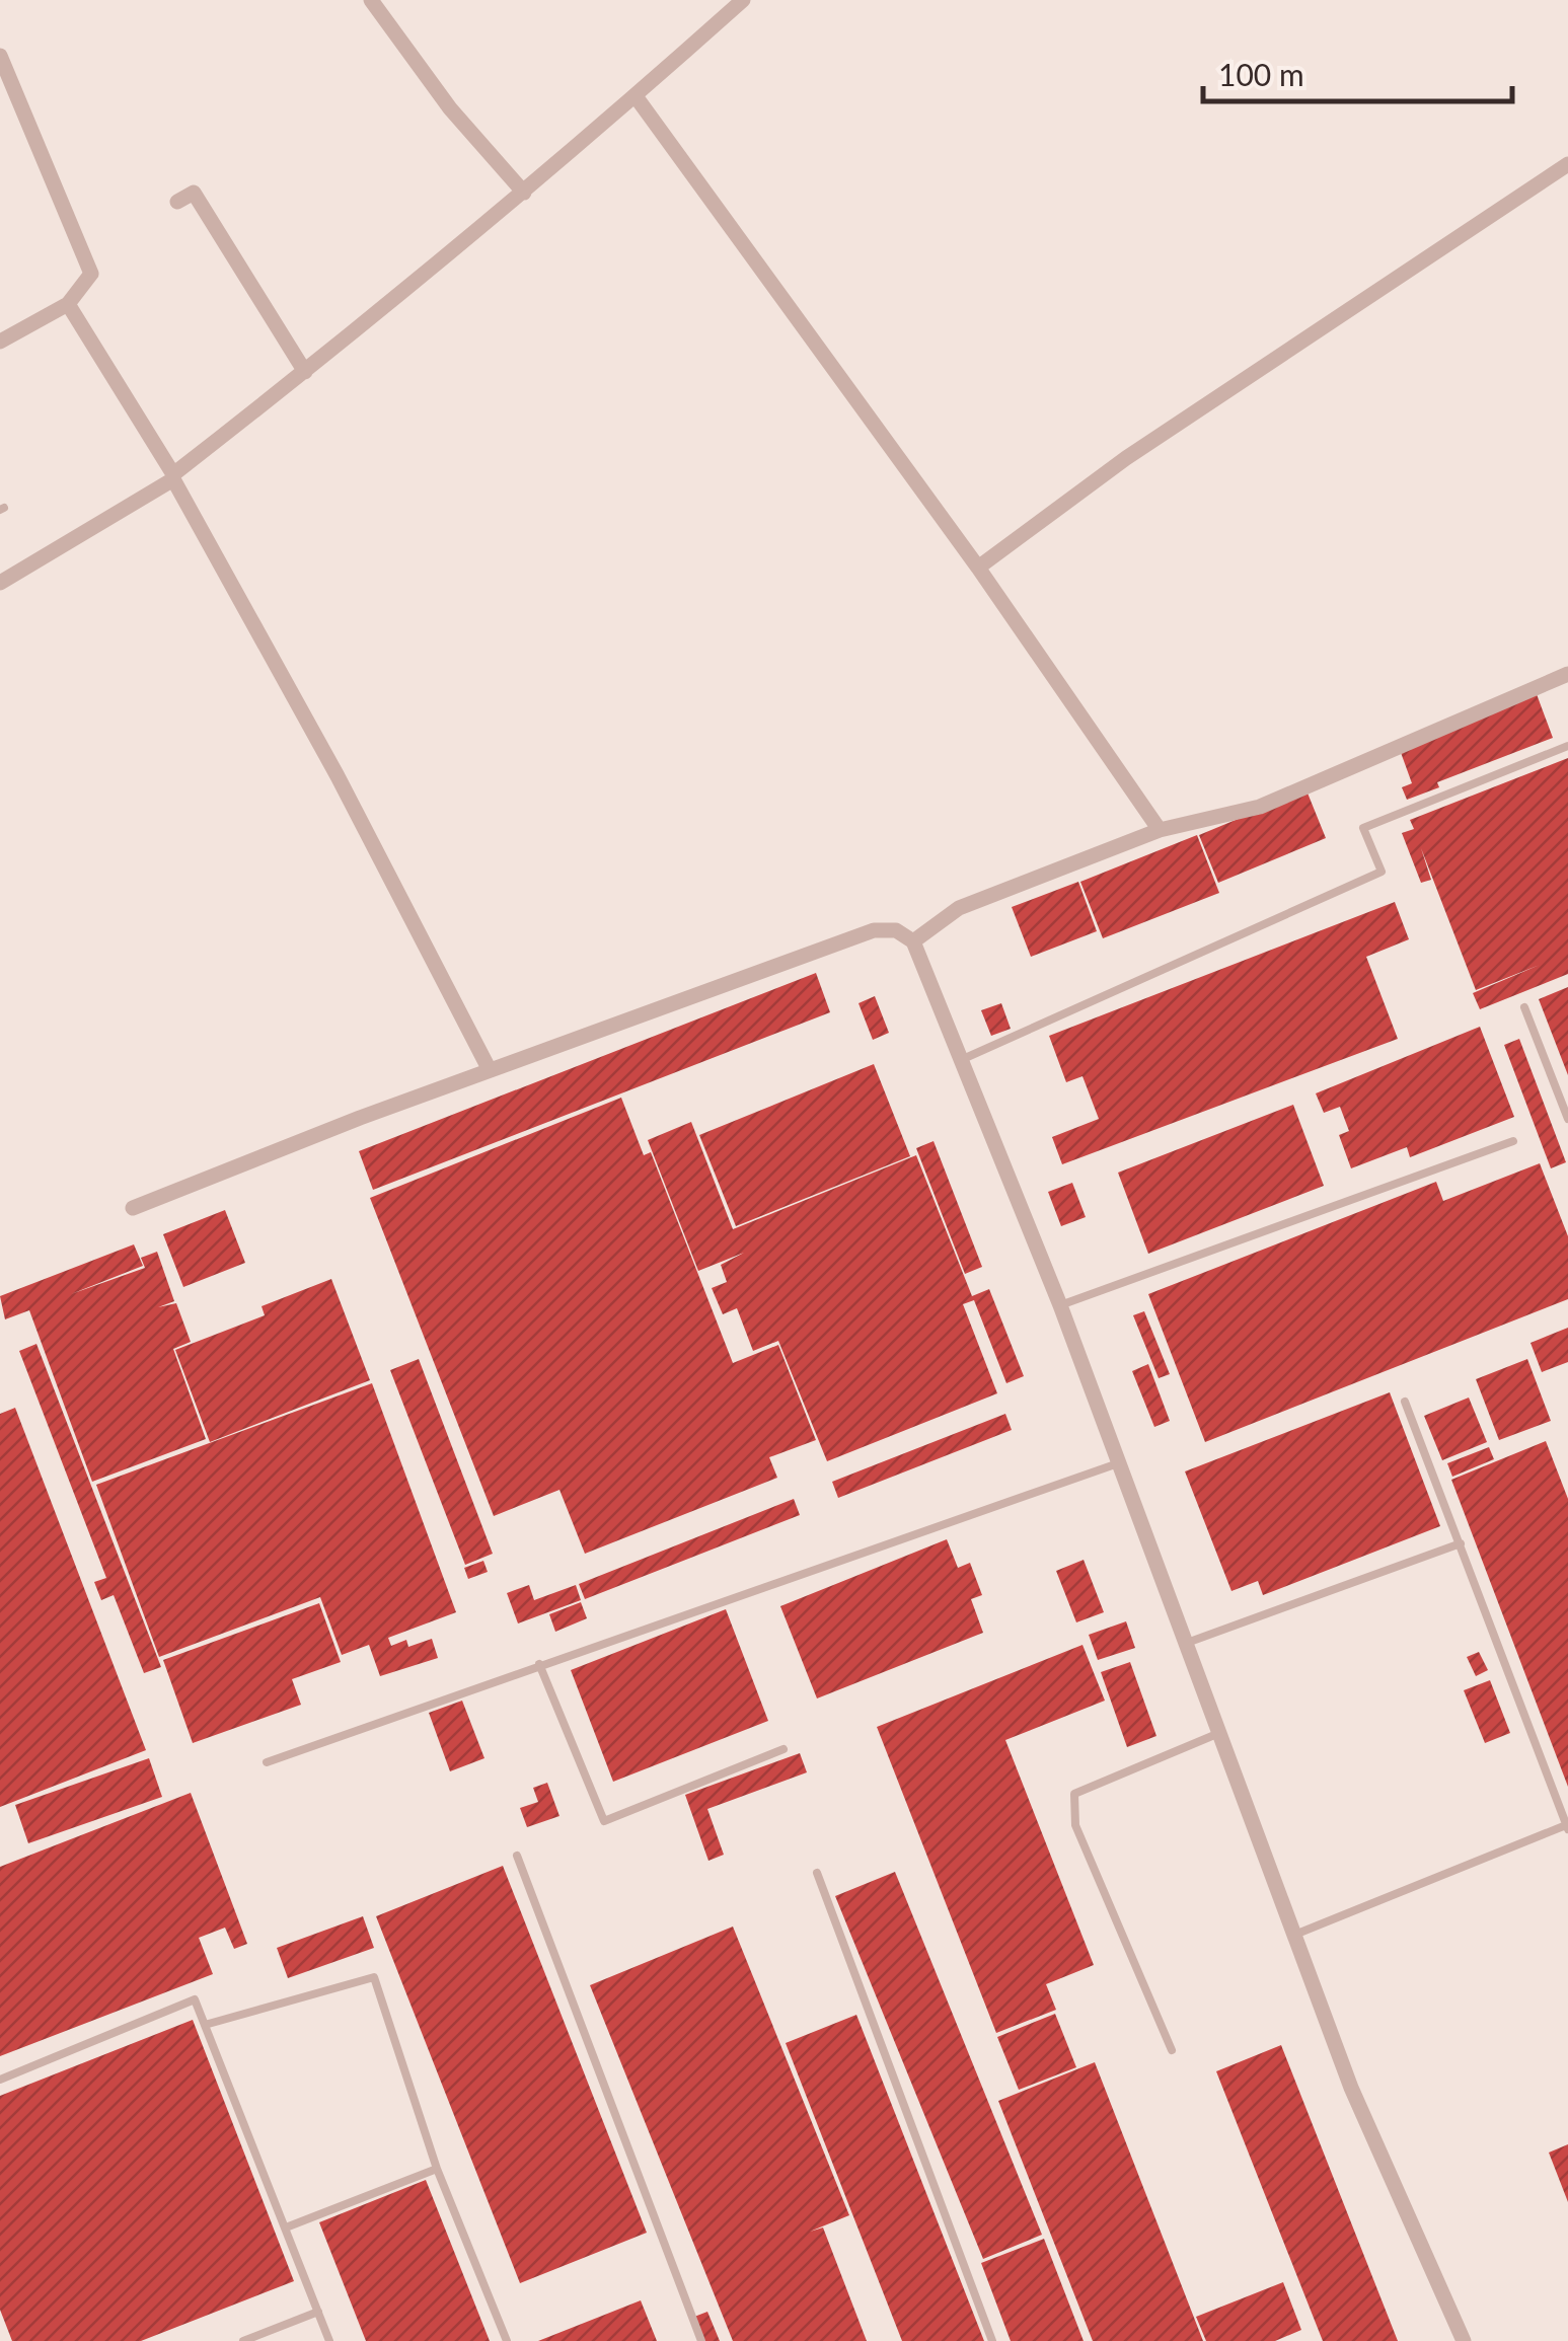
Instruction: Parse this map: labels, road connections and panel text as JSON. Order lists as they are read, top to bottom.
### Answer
{
  "scale_bar": "100 m"
}
